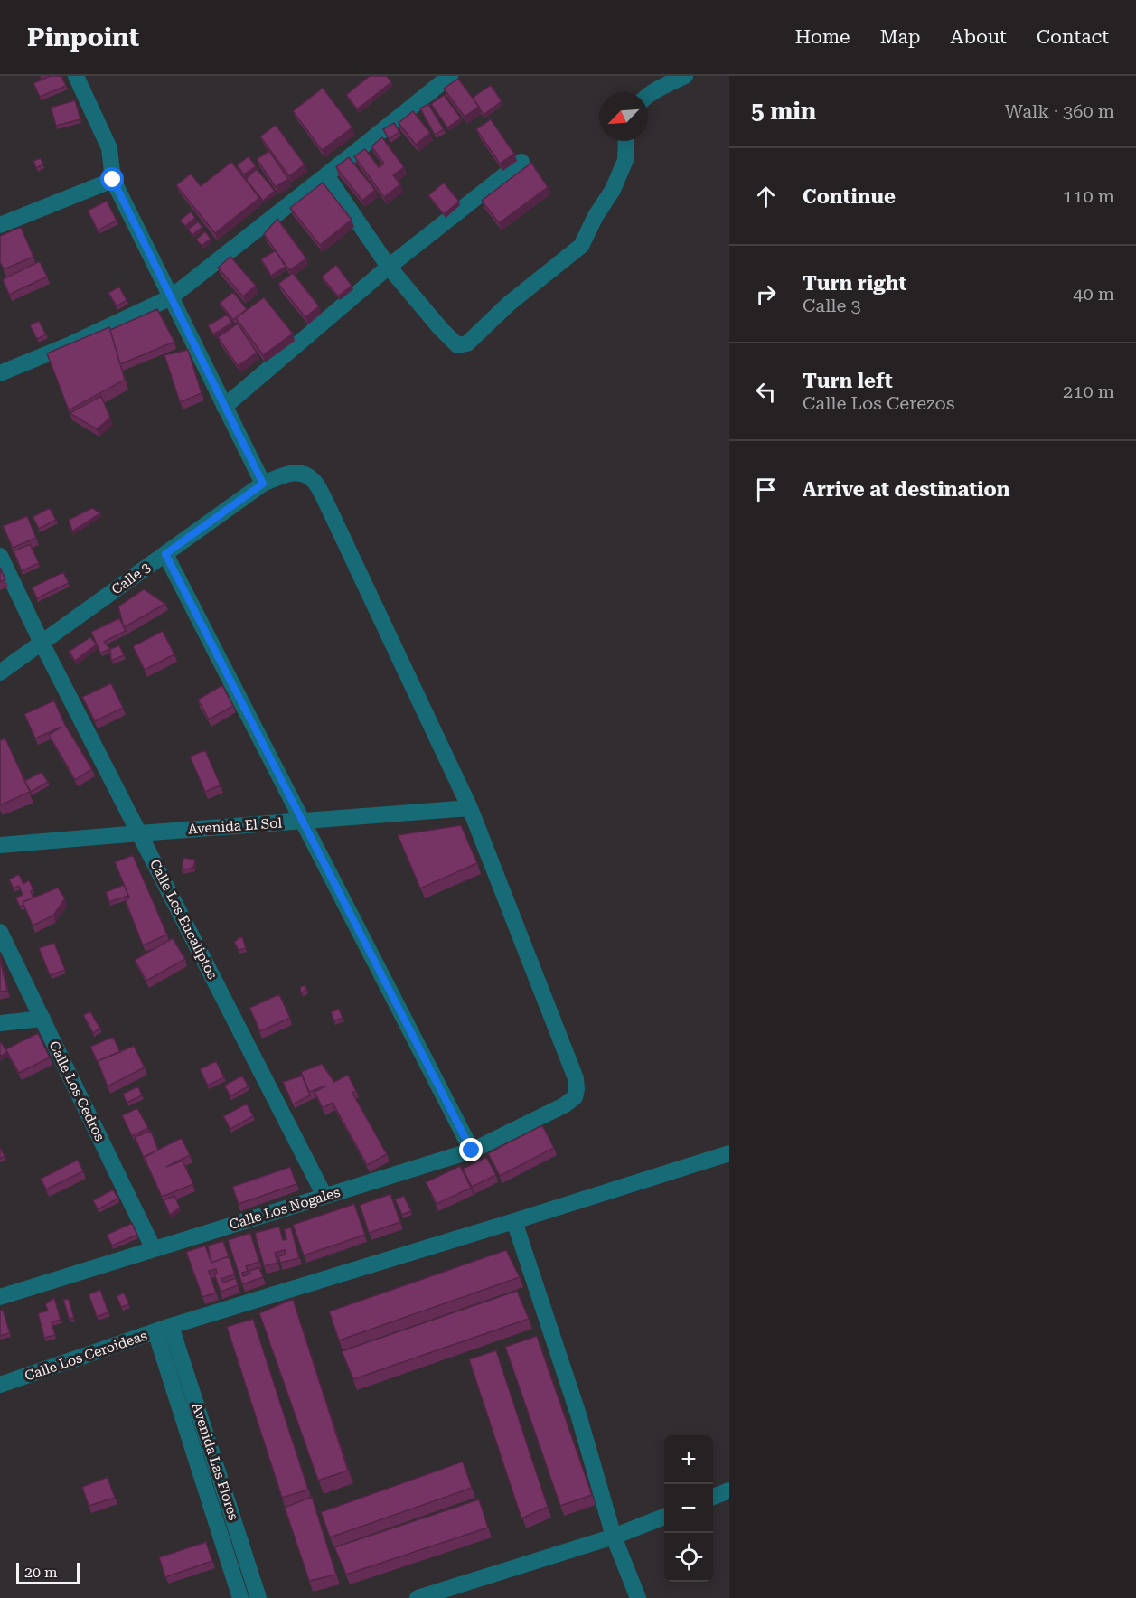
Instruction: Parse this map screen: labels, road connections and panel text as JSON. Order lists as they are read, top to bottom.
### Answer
{
  "streets": {
    "street": [
      "Calle 3",
      "Avenida El Sol",
      "Calle Los Eucaliptos",
      "Calle Los Cedros",
      "Calle Los Nogales",
      "Calle Los Ceroideas",
      "Avenida Las Flores"
    ]
  },
  "crossings": [
    ["Calle 3", "Avenida El Sol"],
    ["Calle 3", "Calle Los Eucaliptos"],
    ["Calle 3", "Calle Los Nogales"],
    ["Avenida El Sol", "Calle Los Eucaliptos"],
    ["Calle Los Eucaliptos", "Calle Los Nogales"],
    ["Calle Los Cedros", "Calle Los Nogales"],
    ["Calle Los Ceroideas", "Avenida Las Flores"]
  ],
  "scale_bar": "20 m",
  "north": "bottom left",
  "page": {
    "header": "Pinpoint",
    "nav": [
      "Home",
      "Map",
      "About",
      "Contact"
    ],
    "heading": ["5 min", "Walk · 360 m"],
    "list": [
      ["Continue", "110 m"],
      ["Turn right", "Calle 3", "40 m"],
      ["Turn left", "Calle Los Cerezos", "210 m"],
      "Arrive at destination"
    ],
    "map_buttons": ["+", "−"],
    "scale": "20 m"
  }
}
